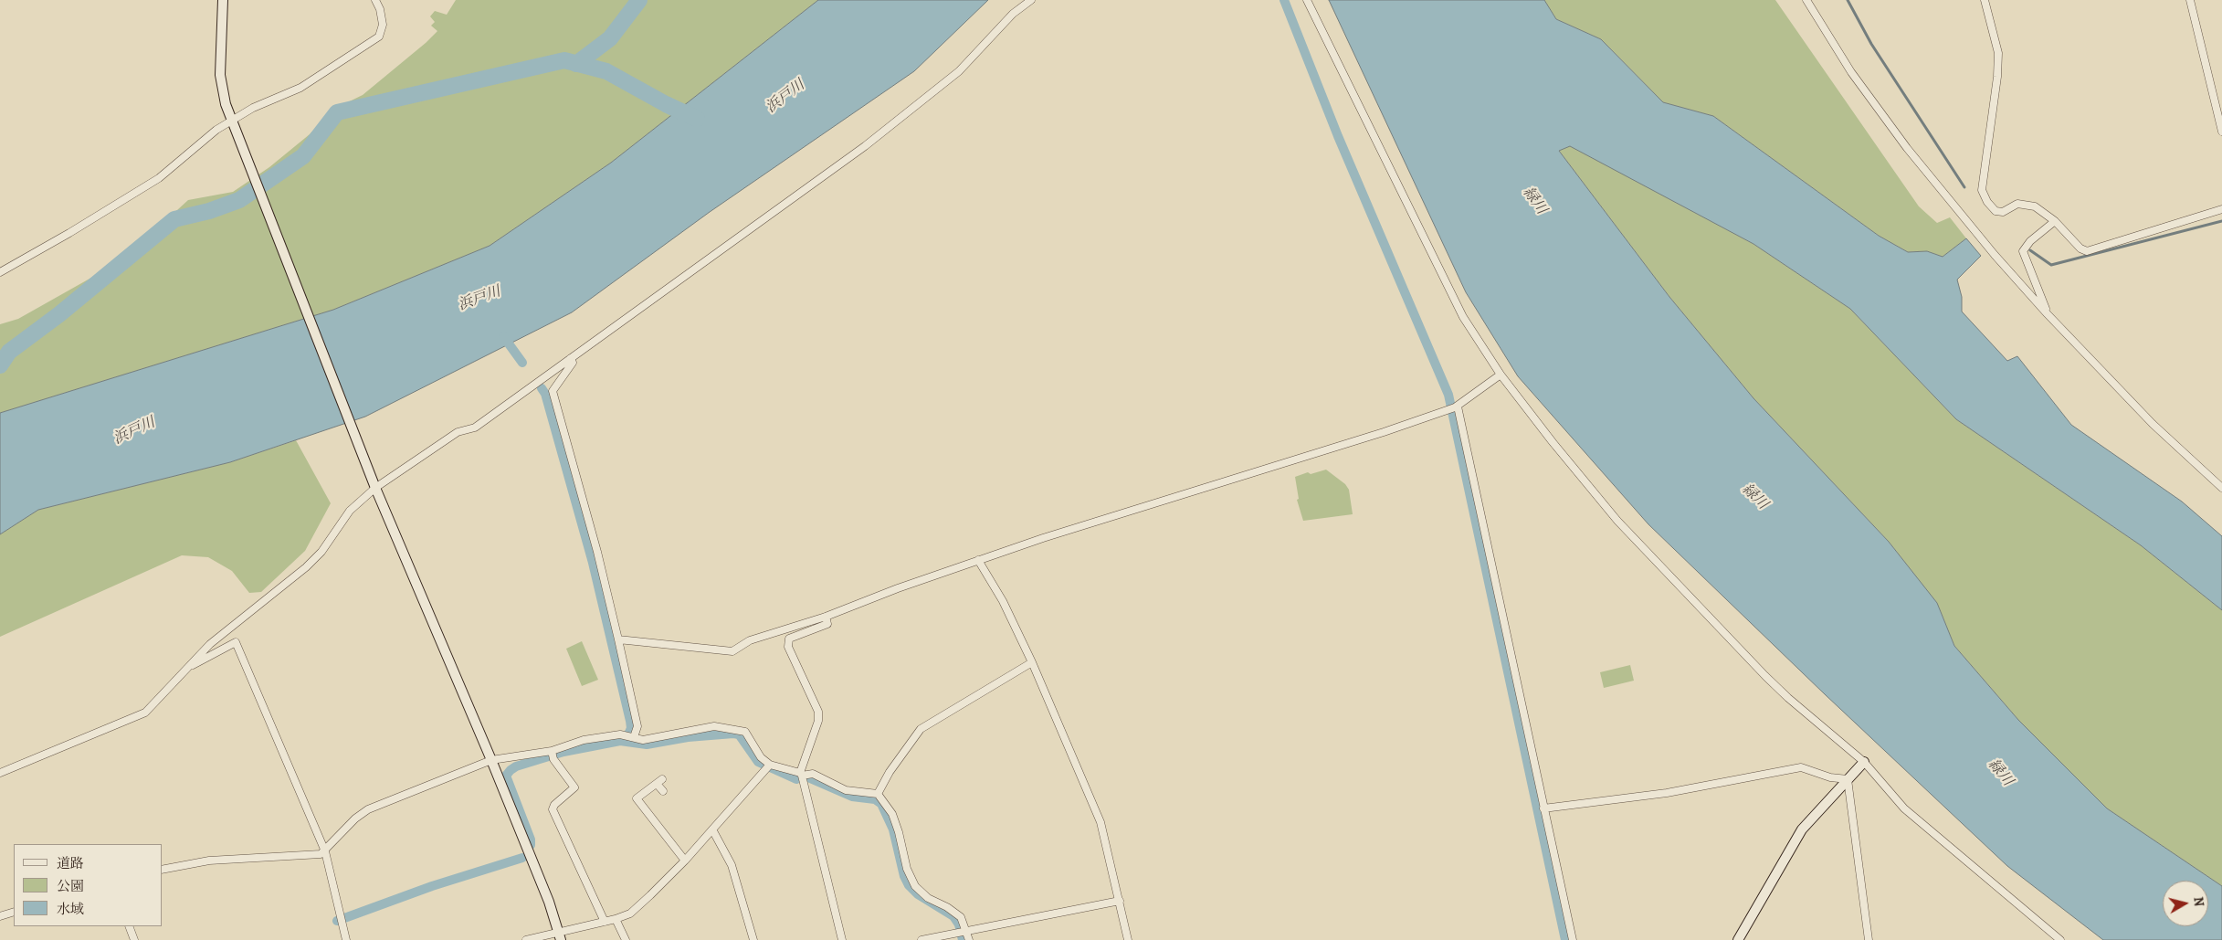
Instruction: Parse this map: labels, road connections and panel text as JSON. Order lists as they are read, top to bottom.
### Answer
{
  "water": ["浜戸川", "緑川"],
  "legend": ["道路", "公園", "水域"],
  "north": "right"
}
